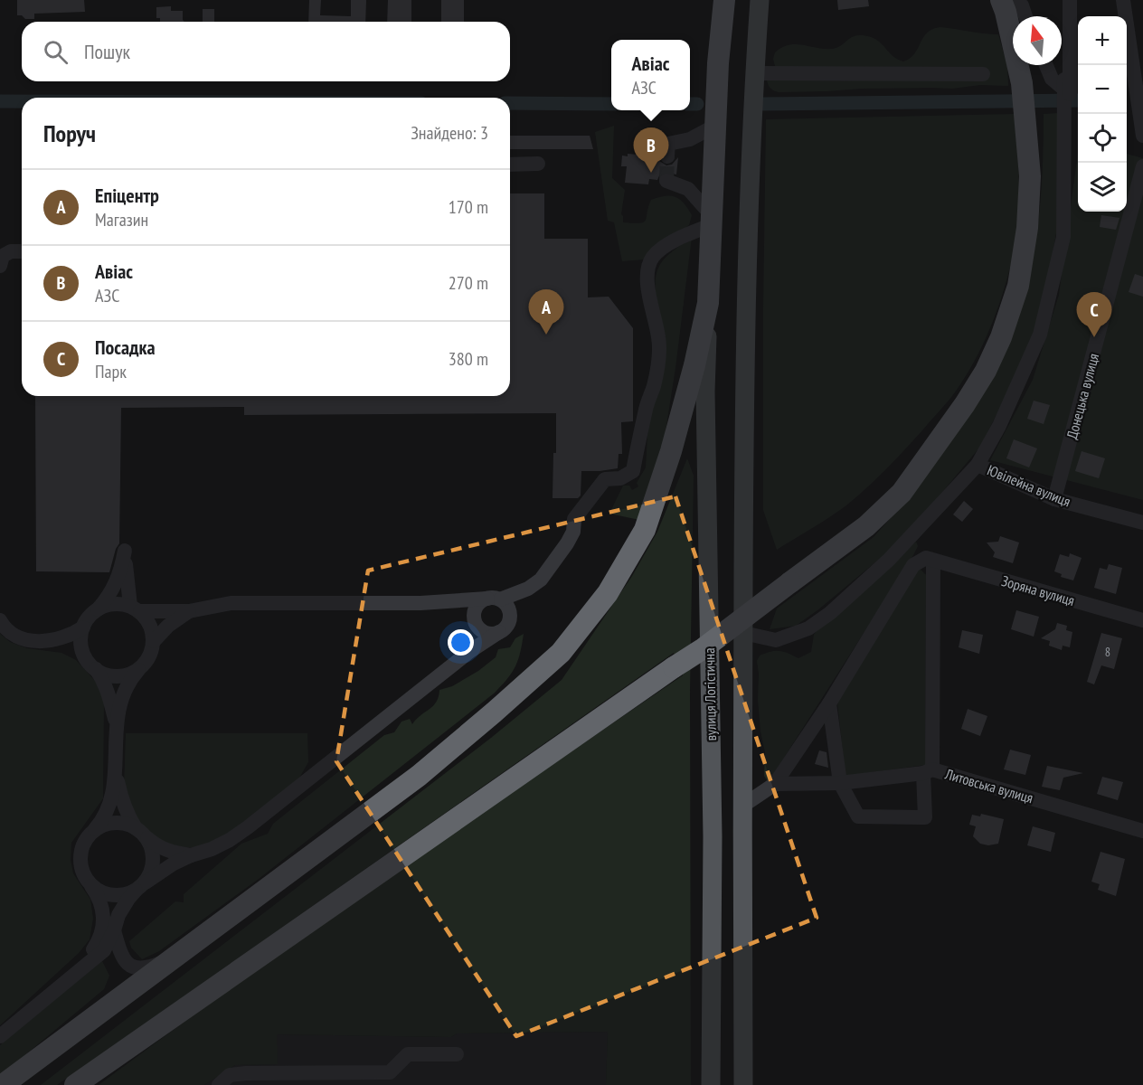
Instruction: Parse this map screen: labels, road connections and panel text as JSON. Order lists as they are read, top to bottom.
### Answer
{
  "streets": {
    "main road": ["вулиця Логістична"],
    "street": [
      "Донецька вулиця",
      "Ювілейна вулиця",
      "Зоряна вулиця",
      "Литовська вулиця"
    ]
  },
  "crossings": [
    ["Донецька вулиця", "Ювілейна вулиця"]
  ],
  "house_numbers": ["8"],
  "north": "top",
  "page": {
    "map_buttons": ["+", "−"],
    "search": "Пошук",
    "popup": ["Авіас", "АЗС"],
    "heading": ["Поруч", "Знайдено: 3"],
    "pins": ["B", "A", "C"],
    "list": [
      {
        "mark": "A",
        "name": "Епіцентр",
        "note": "Магазин",
        "value": "170 m"
      },
      {
        "mark": "B",
        "name": "Авіас",
        "note": "АЗС",
        "value": "270 m"
      },
      {
        "mark": "C",
        "name": "Посадка",
        "note": "Парк",
        "value": "380 m"
      }
    ]
  }
}
